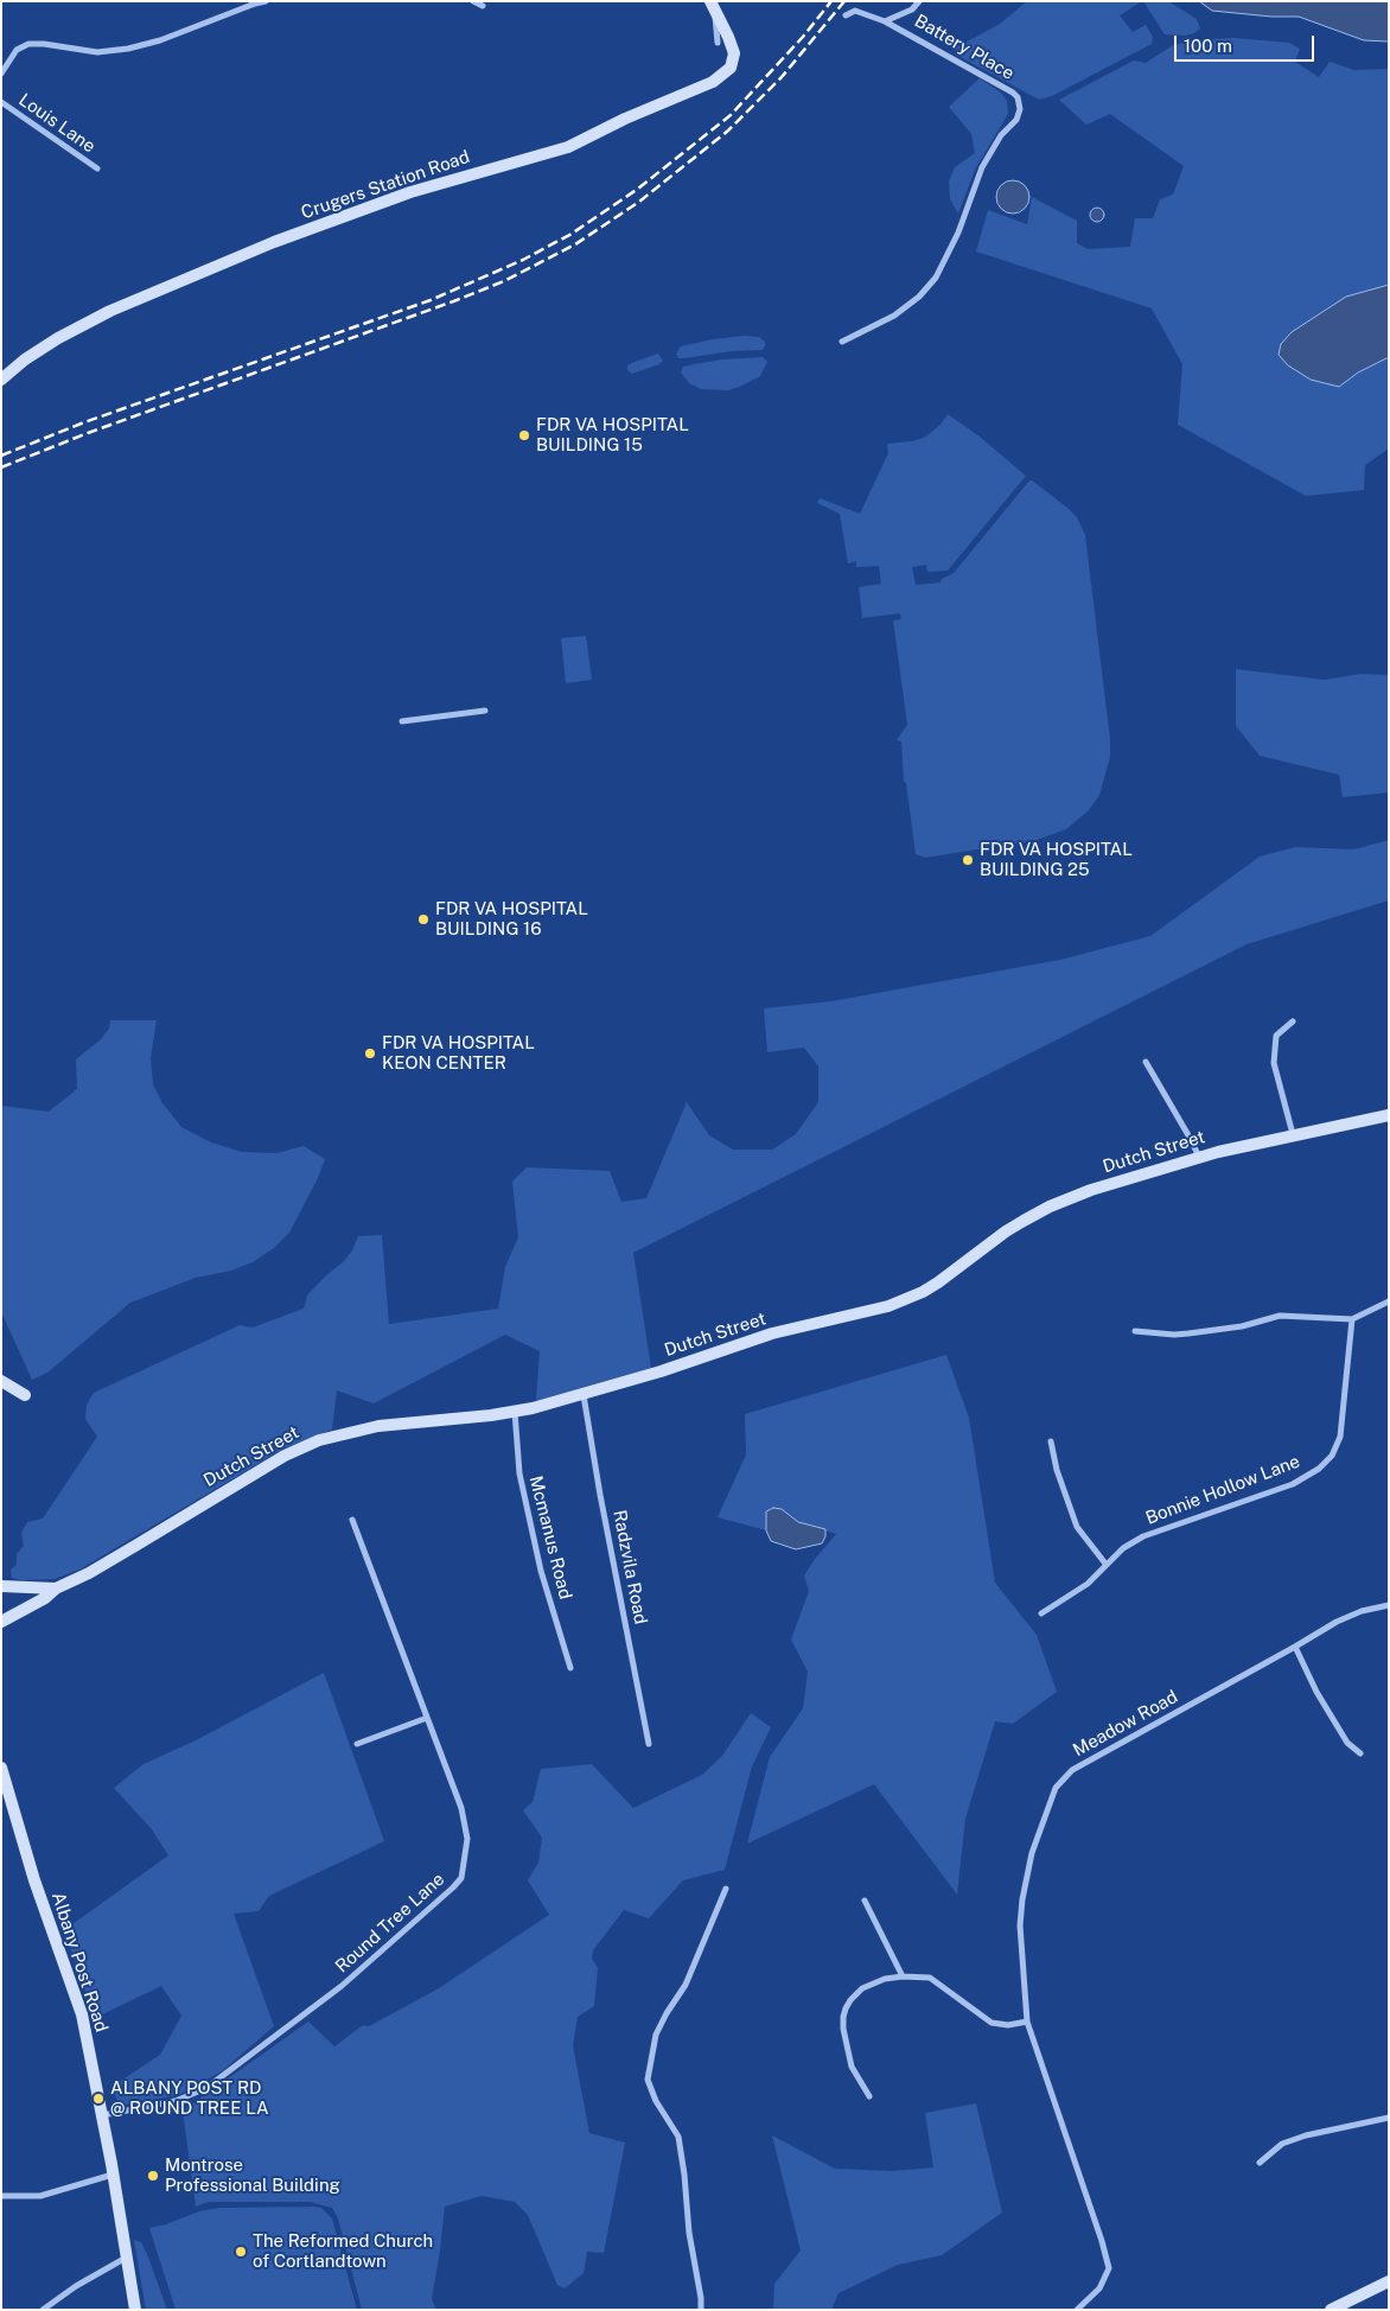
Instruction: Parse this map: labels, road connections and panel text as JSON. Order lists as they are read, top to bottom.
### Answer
{
  "streets": {
    "street": [
      "Battery Place",
      "Louis Lane",
      "Crugers Station Road",
      "Dutch Street",
      "Bonnie Hollow Lane",
      "Mcmanus Road",
      "Radzvila Road",
      "Meadow Road",
      "Round Tree Lane",
      "Albany Post Road"
    ]
  },
  "crossings": [
    ["Dutch Street", "Mcmanus Road"],
    ["Dutch Street", "Radzvila Road"],
    ["Round Tree Lane", "Albany Post Road"]
  ],
  "places": [
    "FDR VA HOSPITAL BUILDING 15",
    "FDR VA HOSPITAL BUILDING 25",
    "FDR VA HOSPITAL BUILDING 16",
    "FDR VA HOSPITAL KEON CENTER",
    "ALBANY POST RD @ ROUND TREE LA",
    "Montrose Professional Building",
    "The Reformed Church of Cortlandtown"
  ],
  "scale_bar": "100 m"
}
